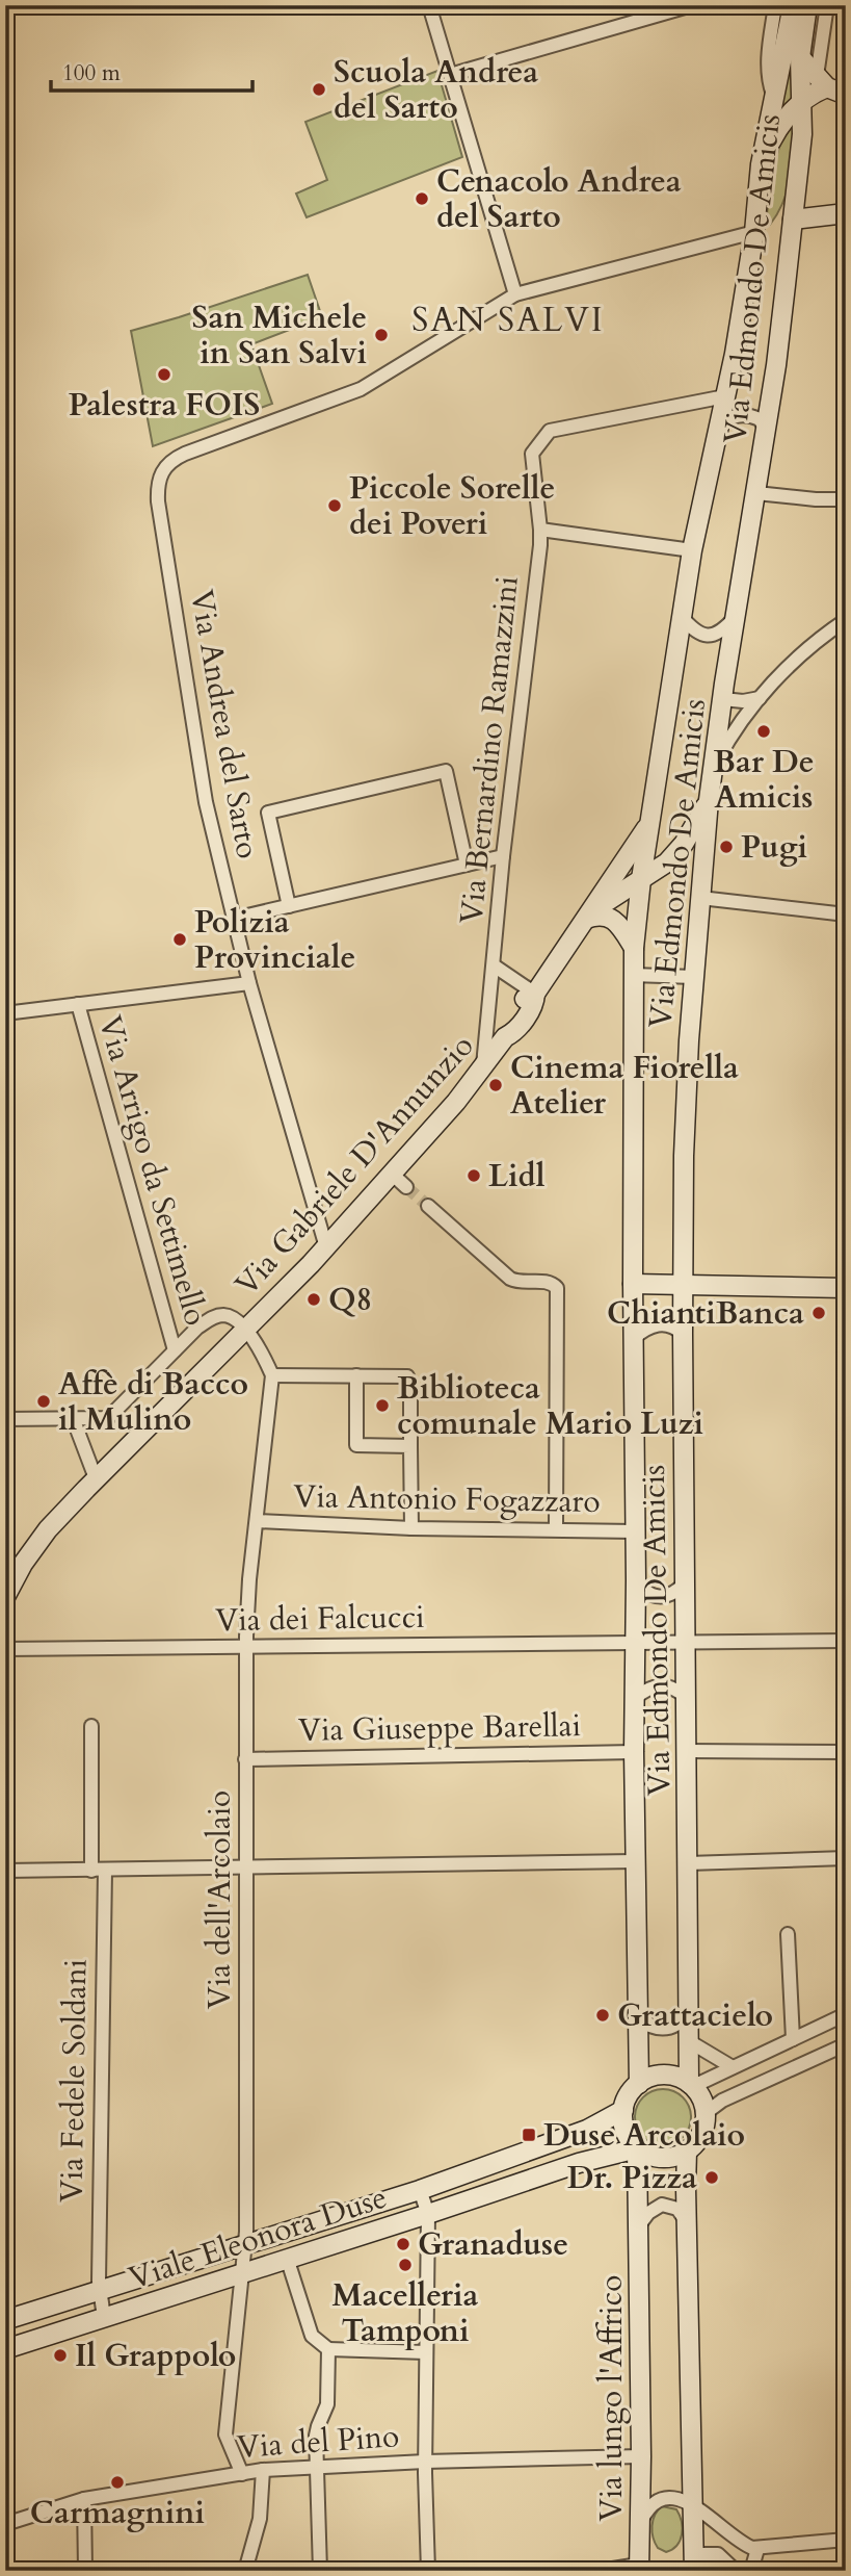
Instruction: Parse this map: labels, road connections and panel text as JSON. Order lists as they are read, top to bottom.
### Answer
{
  "streets": {
    "street": [
      "Via Edmondo De Amicis",
      "Via Andrea del Sarto",
      "Via Bernardino Ramazzini",
      "Via Gabriele D'Annunzio",
      "Via Arrigo da Settimello",
      "Via Antonio Fogazzaro",
      "Via dei Falcucci",
      "Via Giuseppe Barellai",
      "Via dell'Arcolaio",
      "Via Fedele Soldani",
      "Viale Eleonora Duse",
      "Via lungo l'Affrico",
      "Via del Pino"
    ]
  },
  "crossings": [
    ["Via Edmondo De Amicis", "Via dei Falcucci"],
    ["Via Edmondo De Amicis", "Viale Eleonora Duse"],
    ["Via Edmondo De Amicis", "Via lungo l'Affrico"],
    ["Via Andrea del Sarto", "Via Gabriele D'Annunzio"],
    ["Via Bernardino Ramazzini", "Via Gabriele D'Annunzio"],
    ["Via Gabriele D'Annunzio", "Via Arrigo da Settimello"],
    ["Via Antonio Fogazzaro", "Via dell'Arcolaio"],
    ["Via dei Falcucci", "Via dell'Arcolaio"],
    ["Via Giuseppe Barellai", "Via dell'Arcolaio"],
    ["Via dell'Arcolaio", "Viale Eleonora Duse"],
    ["Via dell'Arcolaio", "Via del Pino"],
    ["Via Fedele Soldani", "Viale Eleonora Duse"],
    ["Viale Eleonora Duse", "Via lungo l'Affrico"],
    ["Via lungo l'Affrico", "Via del Pino"]
  ],
  "districts": ["SAN SALVI"],
  "places": {
    "other": [
      "Scuola Andrea del Sarto",
      "Cenacolo Andrea del Sarto",
      "San Michele in San Salvi",
      "Palestra FOIS",
      "Piccole Sorelle dei Poveri",
      "Bar De Amicis",
      "Pugi",
      "Polizia Provinciale",
      "Cinema Fiorella Atelier",
      "Lidl",
      "Q8",
      "ChiantiBanca",
      "Affè di Bacco il Mulino",
      "Biblioteca comunale Mario Luzi",
      "Grattacielo",
      "Dr. Pizza",
      "Granaduse",
      "Macelleria Tamponi",
      "Il Grappolo",
      "Carmagnini"
    ],
    "transit": ["Duse Arcolaio"]
  },
  "scale_bar": "100 m"
}
